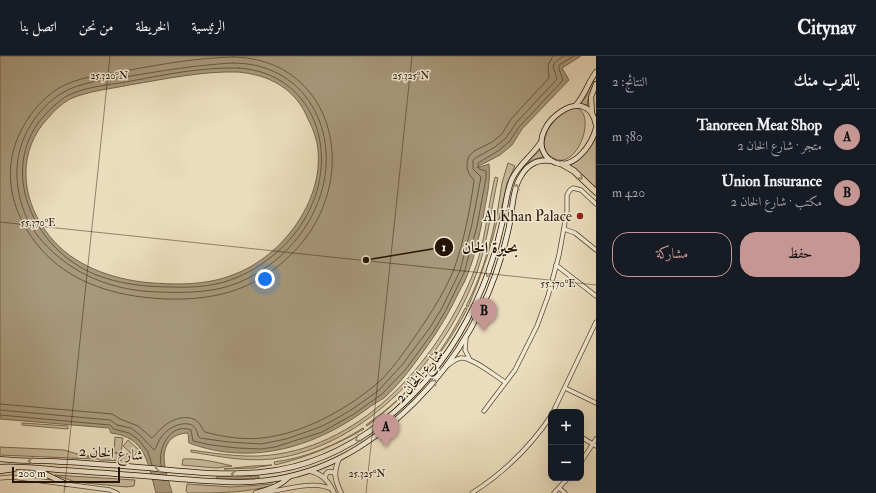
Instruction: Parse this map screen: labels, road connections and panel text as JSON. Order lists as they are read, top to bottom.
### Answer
{
  "streets": {
    "main road": ["شارع الخان 2"]
  },
  "places": ["Al Khan Palace", "بحيرة الخان"],
  "scale_bar": "200 m",
  "page": {
    "header": "Citynav",
    "nav": [
      "الرئيسية",
      "الخريطة",
      "من نحن",
      "اتصل بنا"
    ],
    "heading": ["بالقرب منك", "النتائج: 2"],
    "list": [
      {
        "mark": "A",
        "name": "Tanoreen Meat Shop",
        "note": "متجر · شارع الخان 2",
        "value": "380 m"
      },
      {
        "mark": "B",
        "name": "Union Insurance",
        "note": "مكتب · شارع الخان 2",
        "value": "420 m"
      }
    ],
    "buttons": ["حفظ", "مشاركة"],
    "pins": ["B", "A"],
    "map_buttons": ["+", "−"],
    "scale": "200 m"
  },
  "coordinates": ["25.320°N", "25.325°N", "55.370°E"]
}
